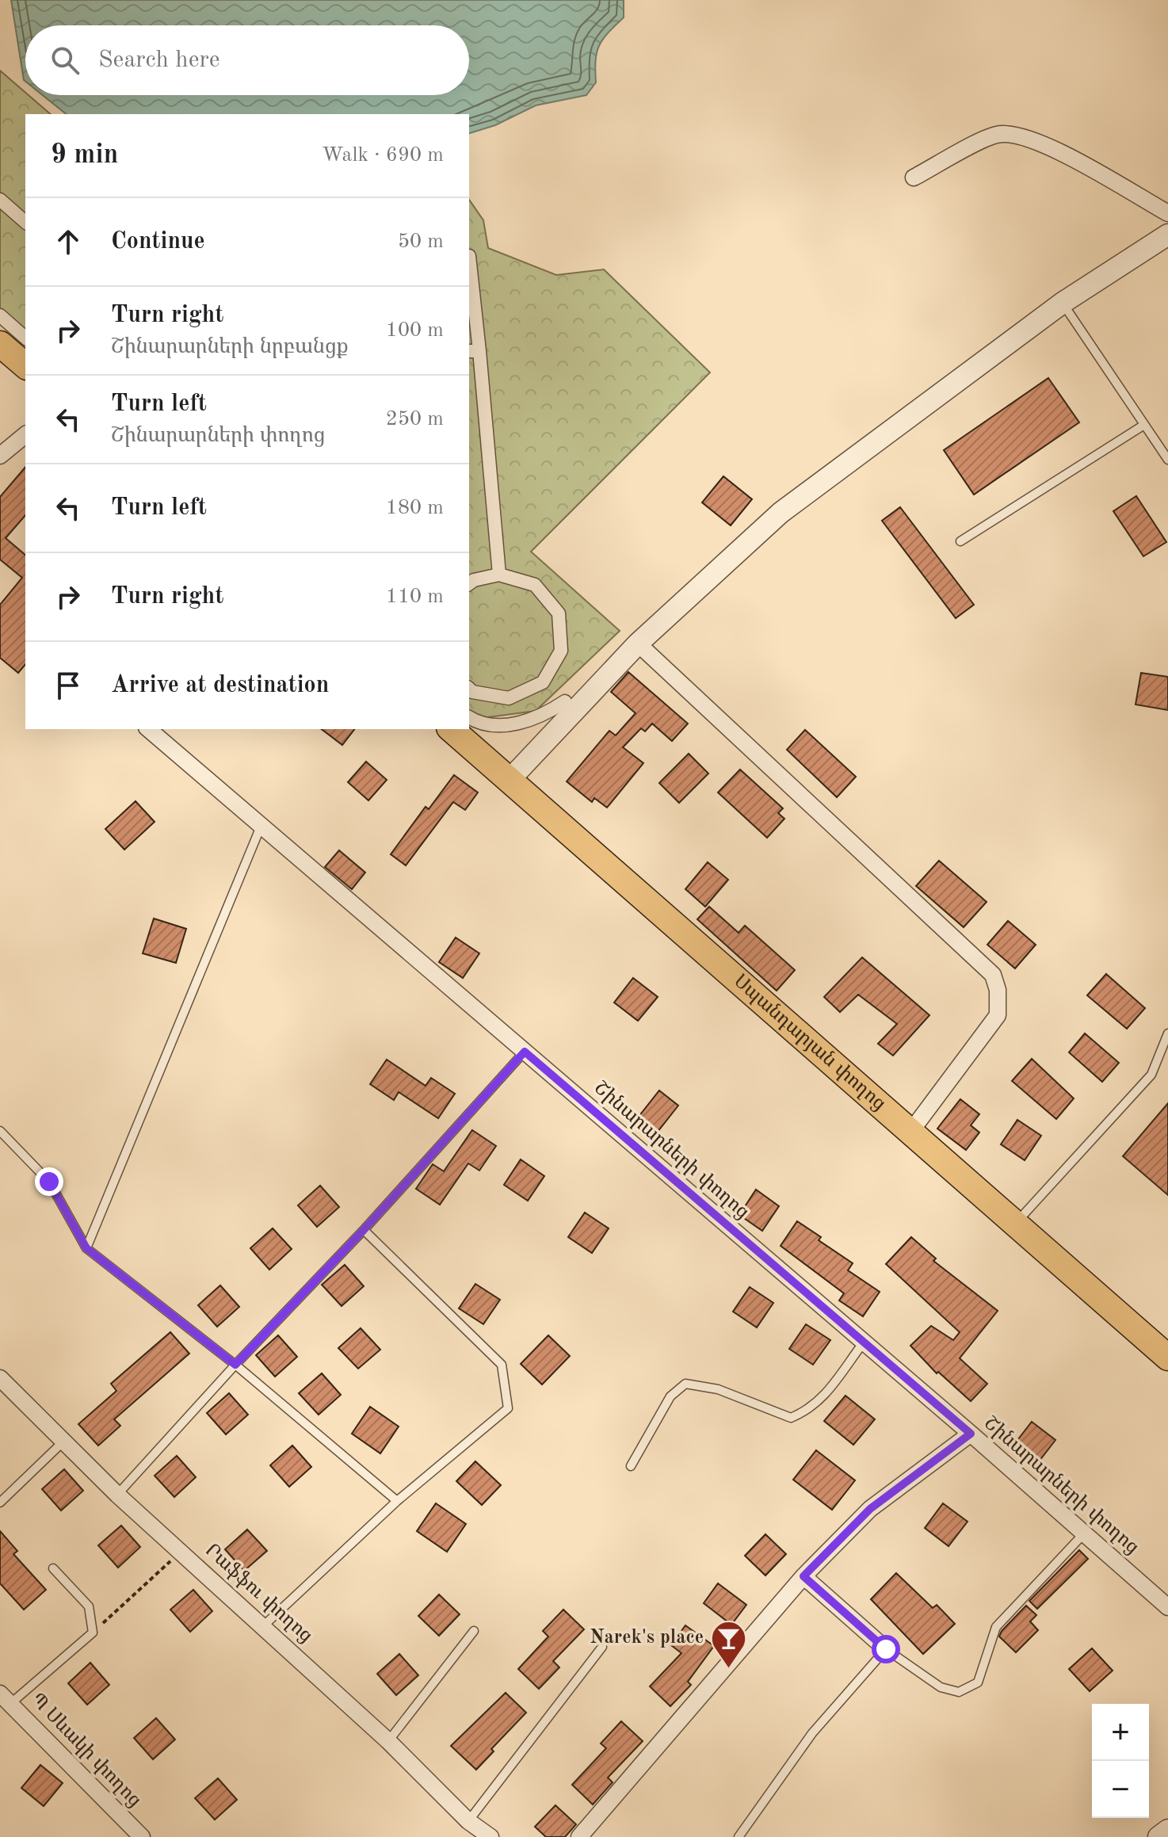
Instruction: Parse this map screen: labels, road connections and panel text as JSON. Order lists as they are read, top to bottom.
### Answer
{
  "streets": {
    "main road": ["Սպանդարյան փողոց"],
    "street": ["Շինարարների փողոց", "Րաֆֆու փողոց", "Պ Սևակի փողոց"]
  },
  "places": {
    "bar": ["Narek's place"]
  },
  "page": {
    "search": "Search here",
    "heading": ["9 min", "Walk · 690 m"],
    "list": [
      ["Continue", "50 m"],
      ["Turn right", "Շինարարների նրբանցք", "100 m"],
      ["Turn left", "Շինարարների փողոց", "250 m"],
      ["Turn left", "180 m"],
      ["Turn right", "110 m"],
      "Arrive at destination"
    ],
    "map_buttons": ["+", "−"]
  }
}
